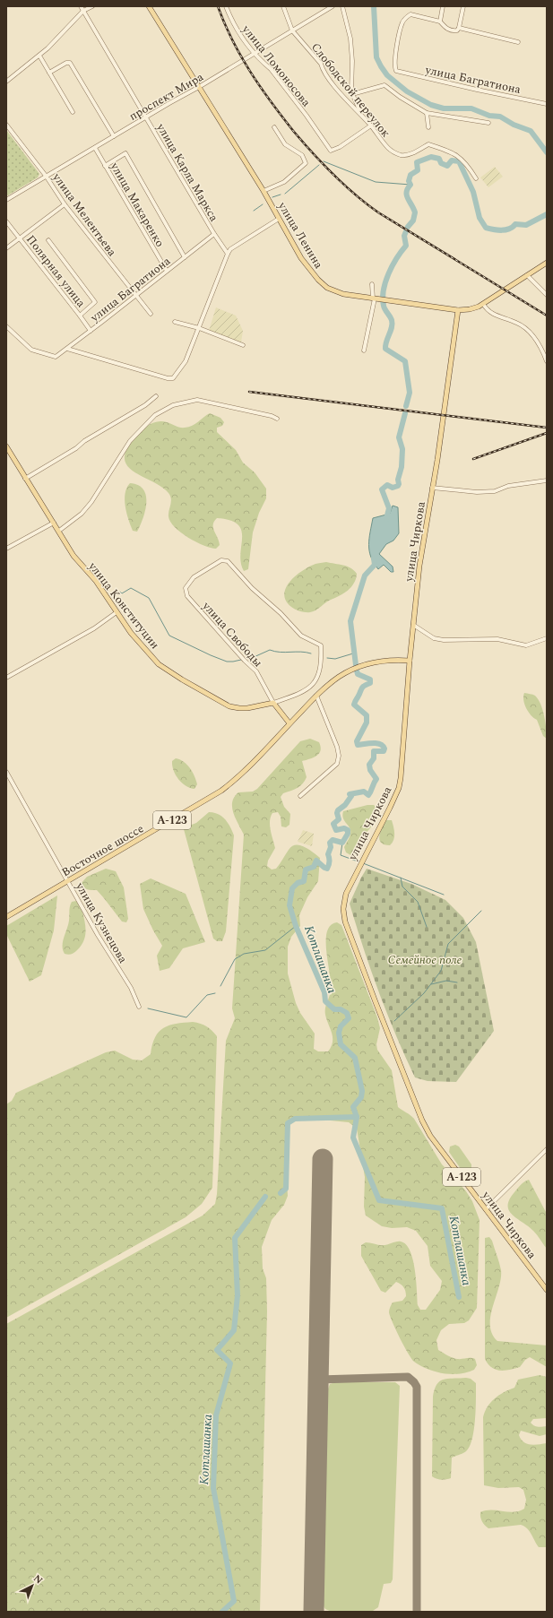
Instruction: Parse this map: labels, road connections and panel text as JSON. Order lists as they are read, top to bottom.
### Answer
{
  "streets": {
    "main road": [
      "улица Ленина",
      "улица Чиркова",
      "улица Конституции",
      "А-123",
      "Восточное шоссе"
    ],
    "street": [
      "улица Ломоносова",
      "улица Багратиона",
      "Слободской переулок",
      "проспект Мира",
      "улица Карла Маркса",
      "улица Макаренко",
      "улица Мелентьева",
      "Полярная улица",
      "улица Свободы",
      "улица Кузнецова"
    ]
  },
  "crossings": [
    ["улица Ломоносова", "Слободской переулок"],
    ["улица Ломоносова", "проспект Мира"],
    ["улица Багратиона", "улица Карла Маркса"],
    ["улица Багратиона", "улица Макаренко"],
    ["улица Багратиона", "улица Мелентьева"],
    ["улица Багратиона", "Полярная улица"],
    ["Слободской переулок", "проспект Мира"],
    ["проспект Мира", "улица Карла Маркса"],
    ["проспект Мира", "улица Макаренко"],
    ["проспект Мира", "улица Мелентьева"],
    ["проспект Мира", "улица Ленина"],
    ["улица Ленина", "улица Чиркова"],
    ["улица Чиркова", "А-123"],
    ["улица Конституции", "улица Свободы"],
    ["А-123", "Восточное шоссе"],
    ["Восточное шоссе", "улица Кузнецова"]
  ],
  "water": ["Котлашанка"],
  "parks": ["Семейное поле"],
  "north": "top right"
}
